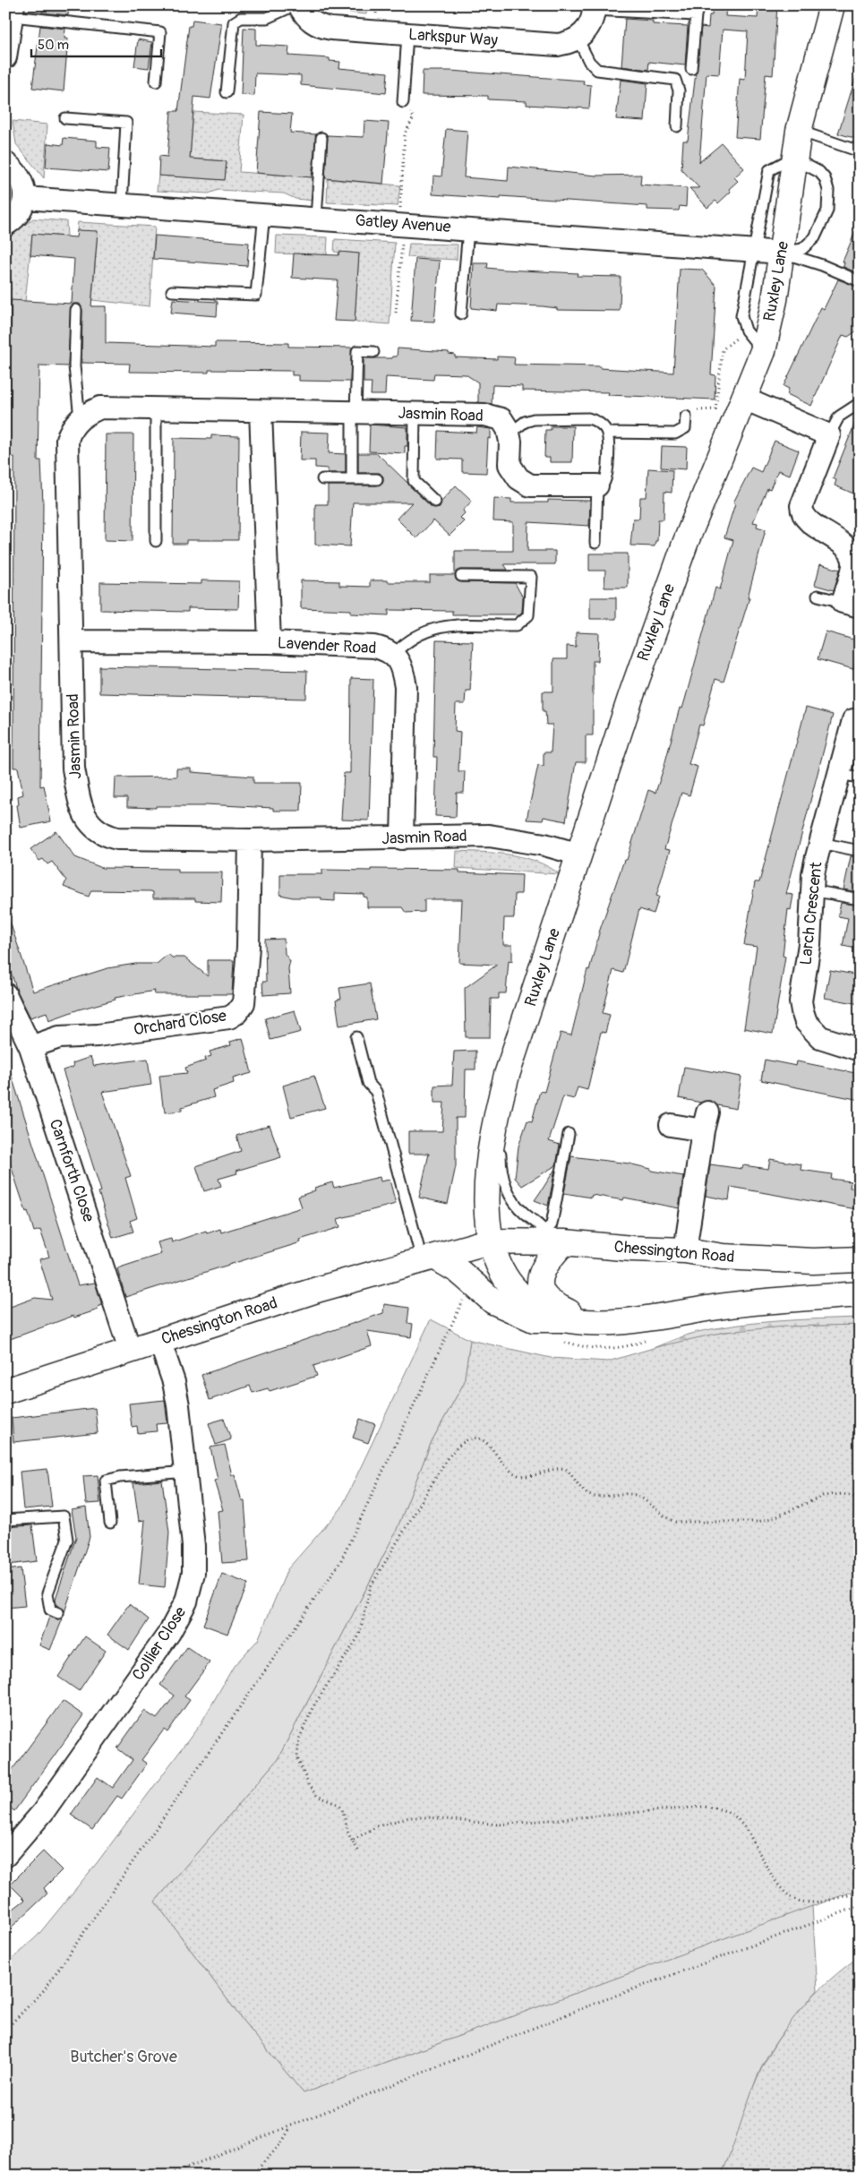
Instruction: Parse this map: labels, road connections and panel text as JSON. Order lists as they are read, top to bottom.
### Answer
{
  "streets": {
    "main road": ["Ruxley Lane", "Chessington Road"],
    "street": [
      "Larkspur Way",
      "Gatley Avenue",
      "Jasmin Road",
      "Lavender Road",
      "Larch Crescent",
      "Orchard Close",
      "Carnforth Close",
      "Collier Close"
    ]
  },
  "crossings": [
    ["Gatley Avenue", "Ruxley Lane"],
    ["Ruxley Lane", "Jasmin Road"],
    ["Ruxley Lane", "Chessington Road"],
    ["Jasmin Road", "Lavender Road"],
    ["Jasmin Road", "Orchard Close"],
    ["Orchard Close", "Carnforth Close"],
    ["Carnforth Close", "Chessington Road"],
    ["Chessington Road", "Collier Close"]
  ],
  "parks": ["Butcher's Grove"],
  "scale_bar": "50 m"
}
